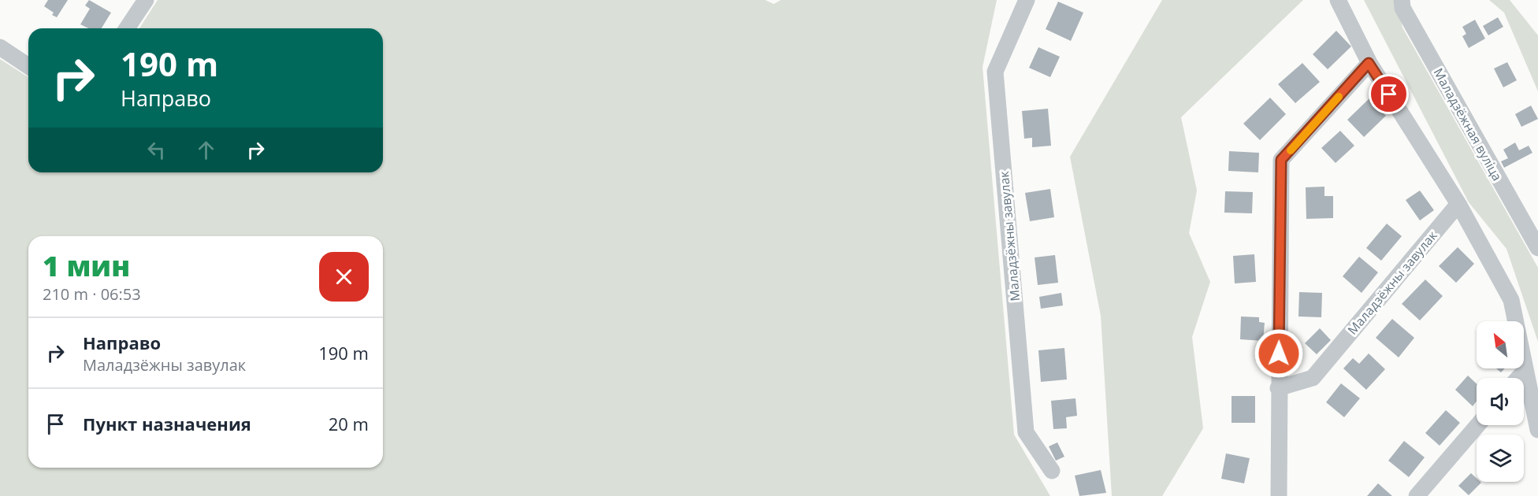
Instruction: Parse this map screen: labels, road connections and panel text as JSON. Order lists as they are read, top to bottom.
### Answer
{
  "streets": {
    "street": ["Маладзёжная вуліца", "Маладзёжны завулак"]
  },
  "north": "top left",
  "page": {
    "turn": ["190 m", "Направо"],
    "heading": ["1 мин", "210 m · 06:53"],
    "list": [
      {
        "name": "Направо",
        "note": "Маладзёжны завулак",
        "value": "190 m"
      },
      {
        "name": "Пункт назначения",
        "value": "20 m"
      }
    ]
  }
}
